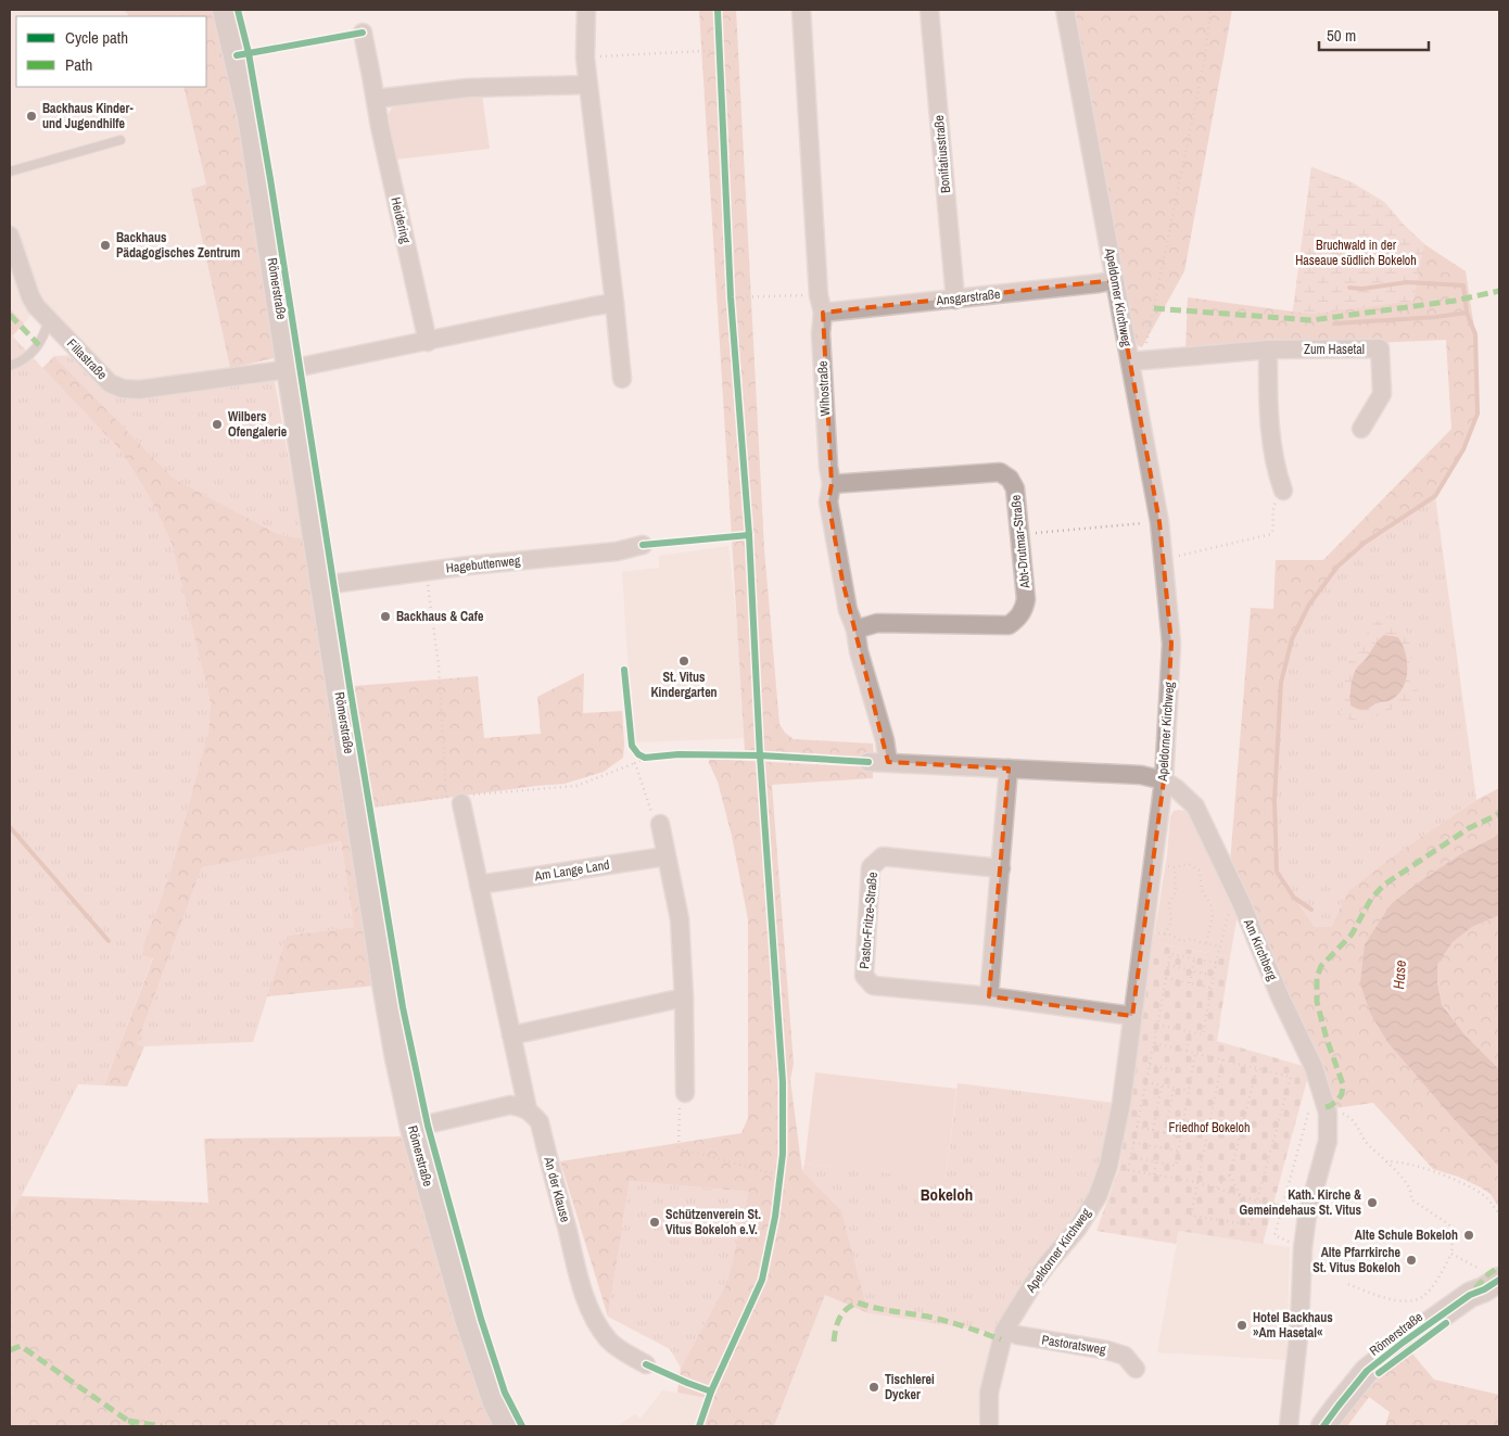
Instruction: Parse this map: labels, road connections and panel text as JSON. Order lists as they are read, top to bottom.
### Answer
{
  "streets": {
    "street": [
      "Bonifatiusstraße",
      "Heidering",
      "Römerstraße",
      "Ansgarstraße",
      "Apeldorner Kirchweg",
      "Zum Hasetal",
      "Fillastraße",
      "Wihostraße",
      "Abt-Drutmar-Straße",
      "Hagebuttenweg",
      "Am Lange Land",
      "Pastor-Fritze-Straße",
      "Am Kirchberg",
      "An der Klause",
      "Pastoratsweg"
    ]
  },
  "crossings": [
    ["Bonifatiusstraße", "Ansgarstraße"],
    ["Römerstraße", "Fillastraße"],
    ["Römerstraße", "Hagebuttenweg"],
    ["Ansgarstraße", "Apeldorner Kirchweg"],
    ["Ansgarstraße", "Wihostraße"],
    ["Apeldorner Kirchweg", "Zum Hasetal"],
    ["Apeldorner Kirchweg", "Pastor-Fritze-Straße"],
    ["Apeldorner Kirchweg", "Am Kirchberg"],
    ["Apeldorner Kirchweg", "Pastoratsweg"],
    ["Wihostraße", "Abt-Drutmar-Straße"],
    ["Wihostraße", "Am Kirchberg"]
  ],
  "districts": ["Bokeloh"],
  "water": ["Hase"],
  "parks": ["Bruchwald in der Haseaue südlich Bokeloh", "Friedhof Bokeloh"],
  "places": [
    "Backhaus Kinder- und Jugendhilfe",
    "Backhaus Pädagogisches Zentrum",
    "Wilbers Ofengalerie",
    "Backhaus & Cafe",
    "St. Vitus Kindergarten",
    "Kath. Kirche & Gemeindehaus St. Vitus",
    "Schützenverein St. Vitus Bokeloh e.V.",
    "Alte Schule Bokeloh",
    "Alte Pfarrkirche St. Vitus Bokeloh",
    "Hotel Backhaus »Am Hasetal«",
    "Tischlerei Dycker"
  ],
  "legend": ["Cycle path", "Path"],
  "scale_bar": "50 m"
}
